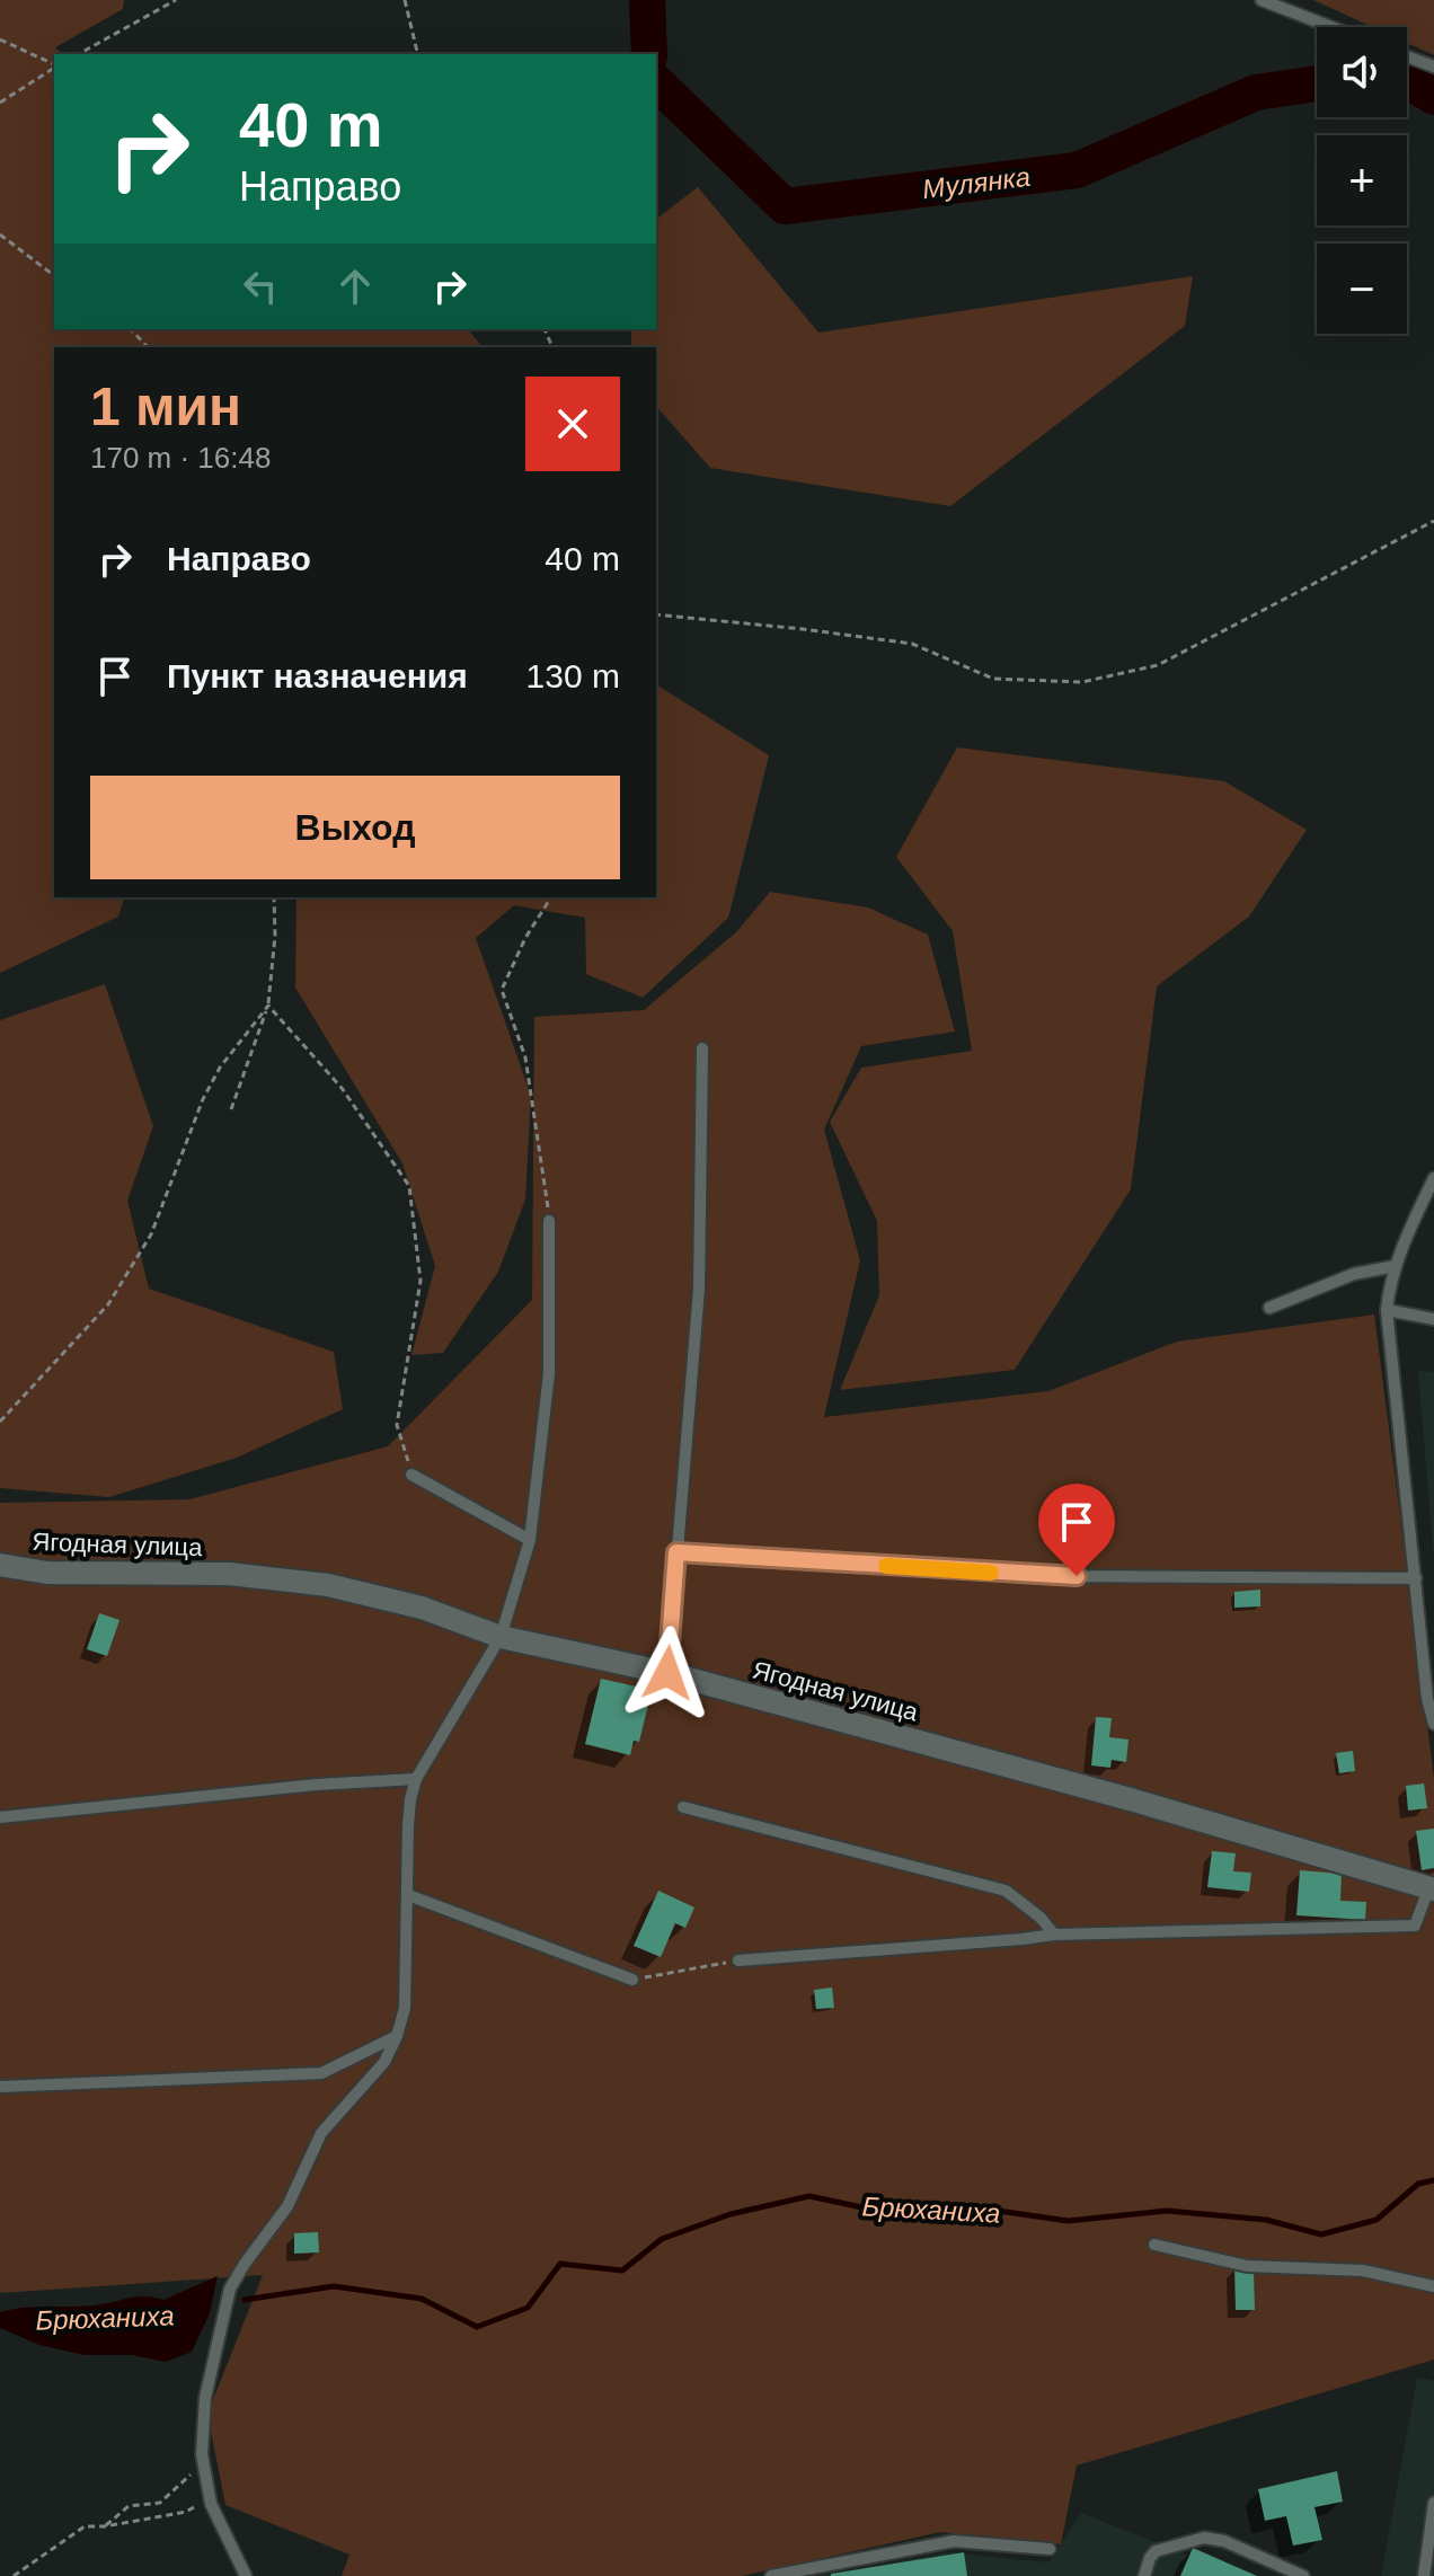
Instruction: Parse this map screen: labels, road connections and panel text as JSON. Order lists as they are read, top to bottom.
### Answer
{
  "streets": {
    "street": ["Ягодная улица"]
  },
  "water": ["Мулянка", "Брюханиха"],
  "page": {
    "map_buttons": ["+", "−"],
    "turn": ["40 m", "Направо"],
    "heading": ["1 мин", "170 m · 16:48"],
    "list": [
      {
        "name": "Направо",
        "value": "40 m"
      },
      {
        "name": "Пункт назначения",
        "value": "130 m"
      }
    ],
    "buttons": "Выход"
  }
}
